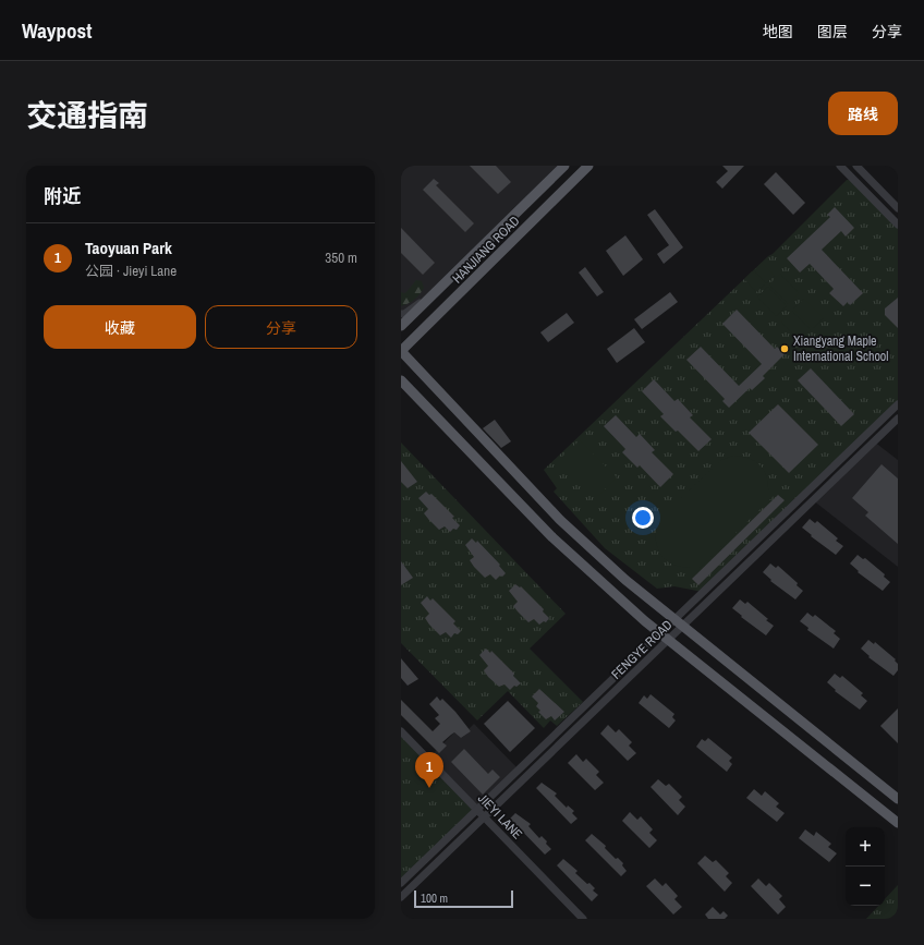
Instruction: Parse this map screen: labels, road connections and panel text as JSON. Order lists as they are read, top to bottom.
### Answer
{
  "streets": {
    "main road": ["HANJIANG ROAD"],
    "street": ["FENGYE ROAD", "JIEYI LANE"]
  },
  "crossings": [
    ["FENGYE ROAD", "JIEYI LANE"]
  ],
  "places": ["Xiangyang Maple International School"],
  "scale_bar": "100 m",
  "page": {
    "header": "Waypost",
    "nav": ["地图", "图层", "分享"],
    "title": "交通指南",
    "buttons": [
      "路线",
      ["收藏", "分享"]
    ],
    "heading": "附近",
    "list": [
      {
        "mark": "1",
        "name": "Taoyuan Park",
        "note": "公园 · Jieyi Lane",
        "value": "350 m"
      }
    ],
    "pins": "1",
    "map_buttons": ["+", "−"],
    "scale": "100 m"
  }
}
